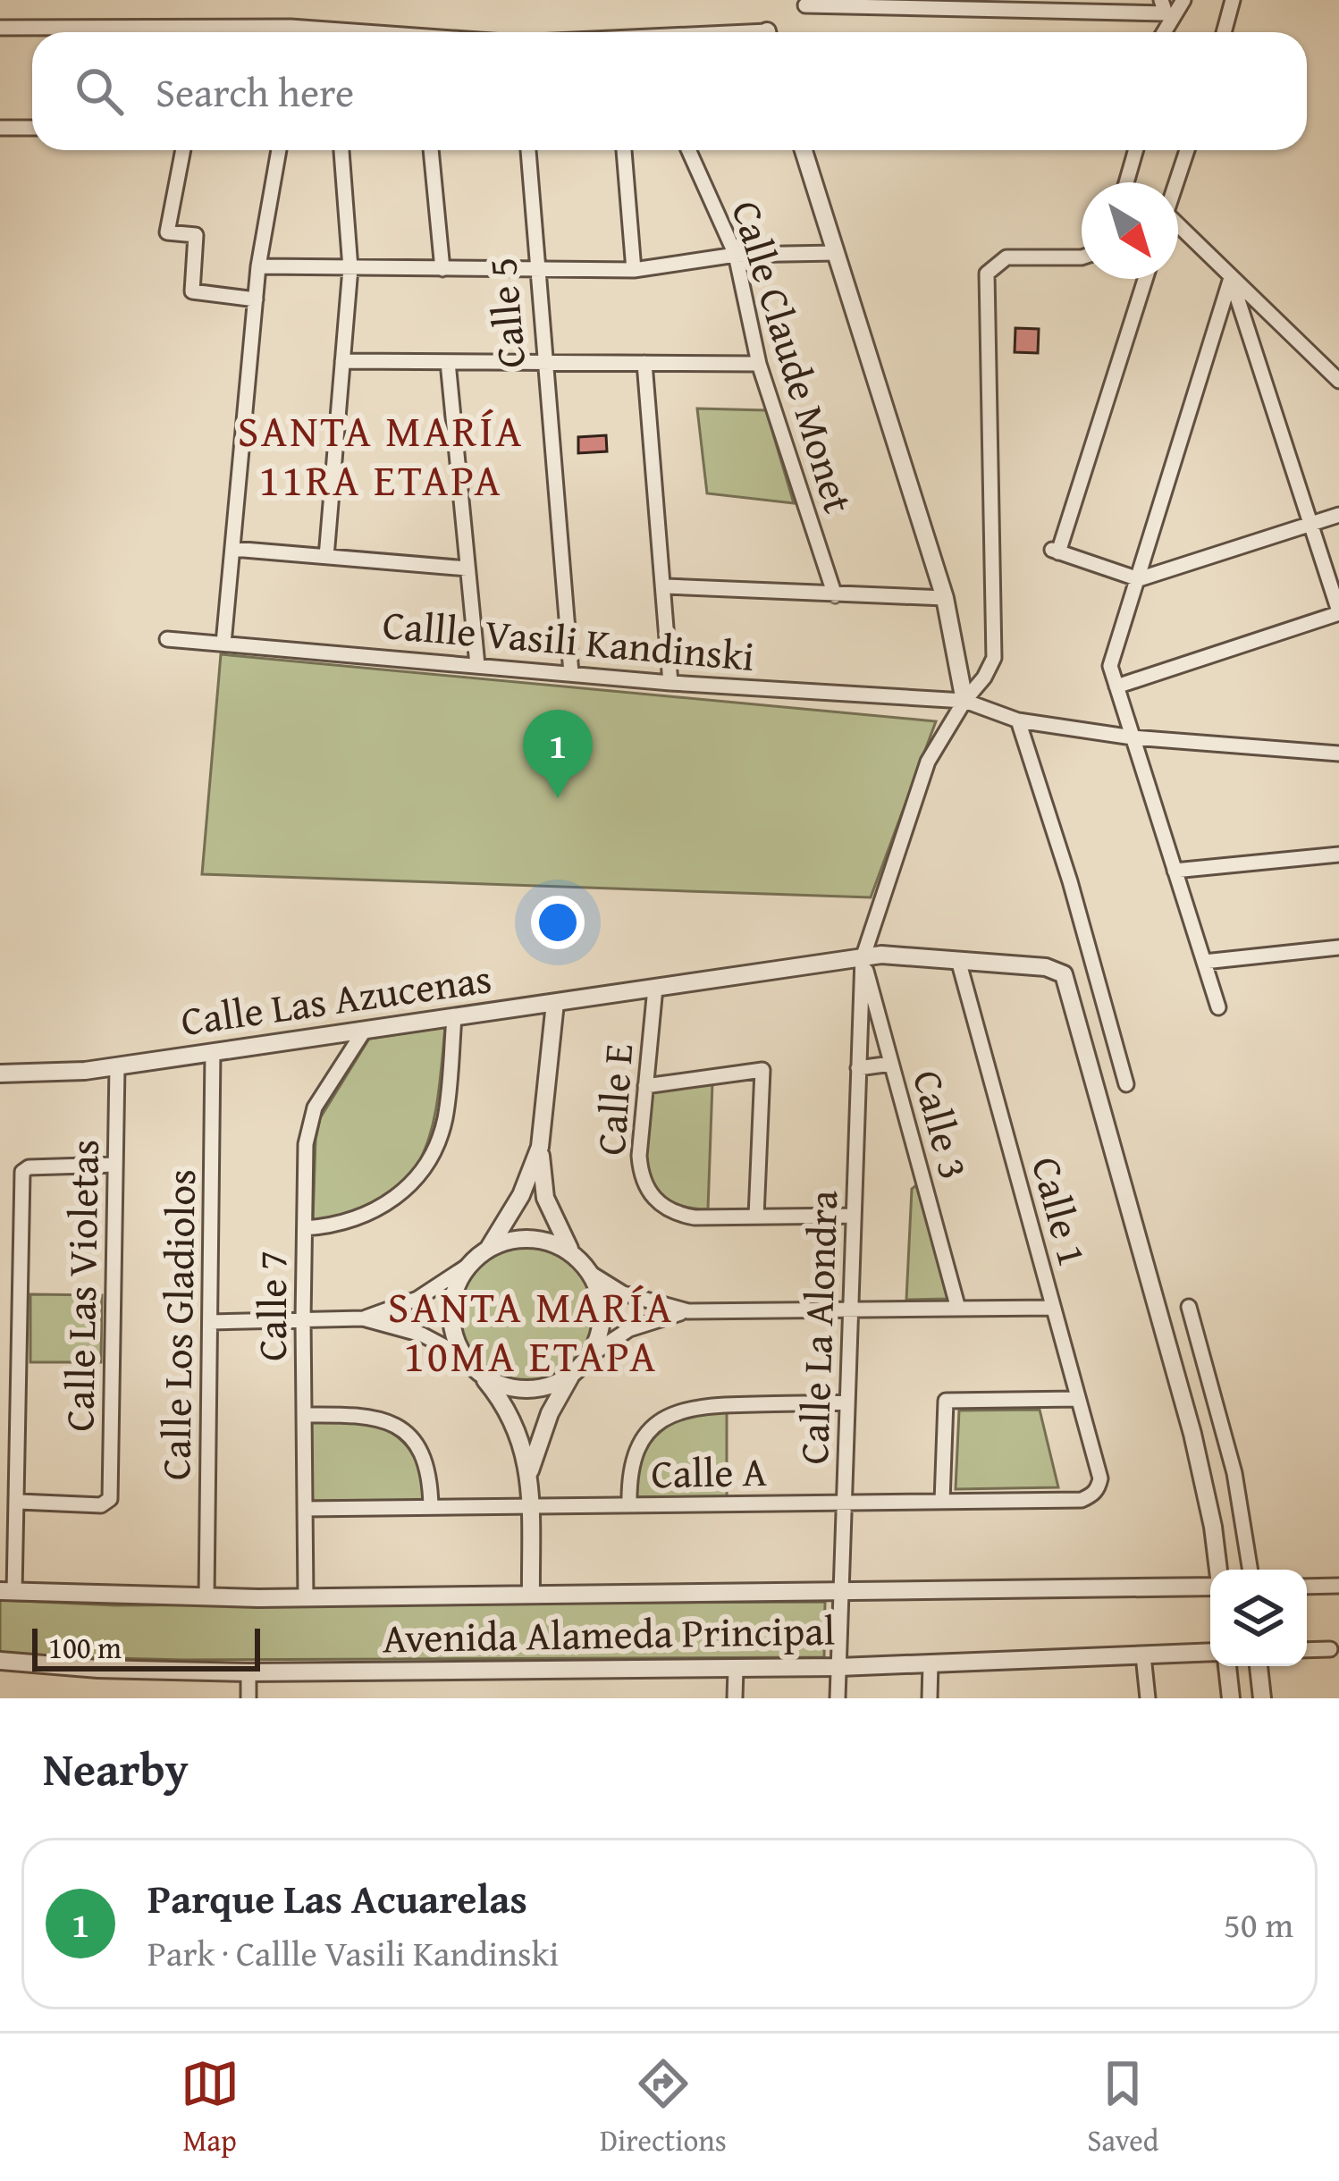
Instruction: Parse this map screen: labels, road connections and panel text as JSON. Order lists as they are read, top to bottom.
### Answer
{
  "streets": {
    "street": [
      "Calle 5",
      "Calle Claude Monet",
      "Callle Vasili Kandinski",
      "Calle Las Azucenas",
      "Calle E",
      "Calle 3",
      "Calle 1",
      "Calle Las Violetas",
      "Calle 7",
      "Calle Los Gladiolos",
      "Calle La Alondra",
      "Calle A",
      "Avenida Alameda Principal"
    ]
  },
  "crossings": [
    ["Calle 5", "Callle Vasili Kandinski"],
    ["Callle Vasili Kandinski", "Calle La Alondra"],
    ["Calle Las Azucenas", "Calle E"],
    ["Calle Las Azucenas", "Calle 3"],
    ["Calle Las Azucenas", "Calle 1"],
    ["Calle Las Azucenas", "Calle Las Violetas"],
    ["Calle Las Azucenas", "Calle 7"],
    ["Calle Las Azucenas", "Calle Los Gladiolos"],
    ["Calle Las Azucenas", "Calle La Alondra"],
    ["Calle E", "Calle La Alondra"],
    ["Calle 3", "Calle La Alondra"],
    ["Calle 1", "Calle A"],
    ["Calle 7", "Calle A"],
    ["Calle 7", "Avenida Alameda Principal"],
    ["Calle Los Gladiolos", "Avenida Alameda Principal"],
    ["Calle La Alondra", "Calle A"],
    ["Calle La Alondra", "Avenida Alameda Principal"]
  ],
  "districts": ["SANTA MARÍA 11RA ETAPA", "SANTA MARÍA 10MA ETAPA"],
  "scale_bar": "100 m",
  "north": "bottom right",
  "page": {
    "search": "Search here",
    "pins": "1",
    "scale": "100 m",
    "heading": "Nearby",
    "list": [
      {
        "mark": "1",
        "name": "Parque Las Acuarelas",
        "note": "Park · Callle Vasili Kandinski",
        "value": "50 m"
      }
    ],
    "nav": ["Map", "Directions", "Saved"]
  }
}
